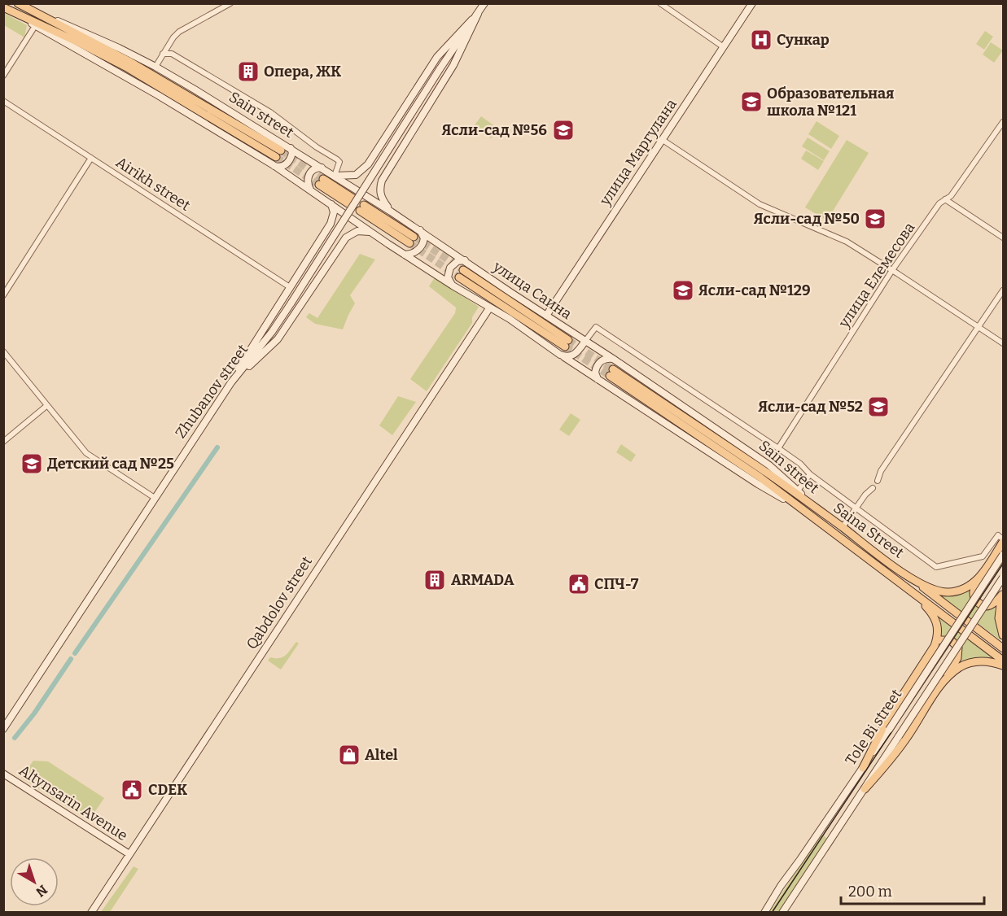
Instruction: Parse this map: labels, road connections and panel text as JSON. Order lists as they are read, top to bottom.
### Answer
{
  "streets": {
    "main road": [
      "Sain street",
      "улица Маргулана",
      "улица Саина",
      "Zhubanov street",
      "Saina Street",
      "Qabdolov street",
      "Tole Bi street",
      "Altynsarin Avenue"
    ],
    "street": ["Airikh street", "улица Елемесова"]
  },
  "crossings": [
    ["Sain street", "улица Саина"],
    ["Sain street", "Saina Street"],
    ["Sain street", "Qabdolov street"],
    ["улица Маргулана", "улица Саина"],
    ["Qabdolov street", "Altynsarin Avenue"]
  ],
  "places": {
    "hospital": ["Сункар"],
    "building": ["Опера, ЖК", "ARMADA"],
    "school or university": [
      "Образовательная школа №121",
      "Ясли-сад №56",
      "Ясли-сад №50",
      "Ясли-сад №129",
      "Ясли-сад №52",
      "Детский сад №25"
    ],
    "public building": ["СПЧ-7", "CDEK"],
    "shop": ["Altel"]
  },
  "scale_bar": "200 m",
  "north": "bottom right"
}
